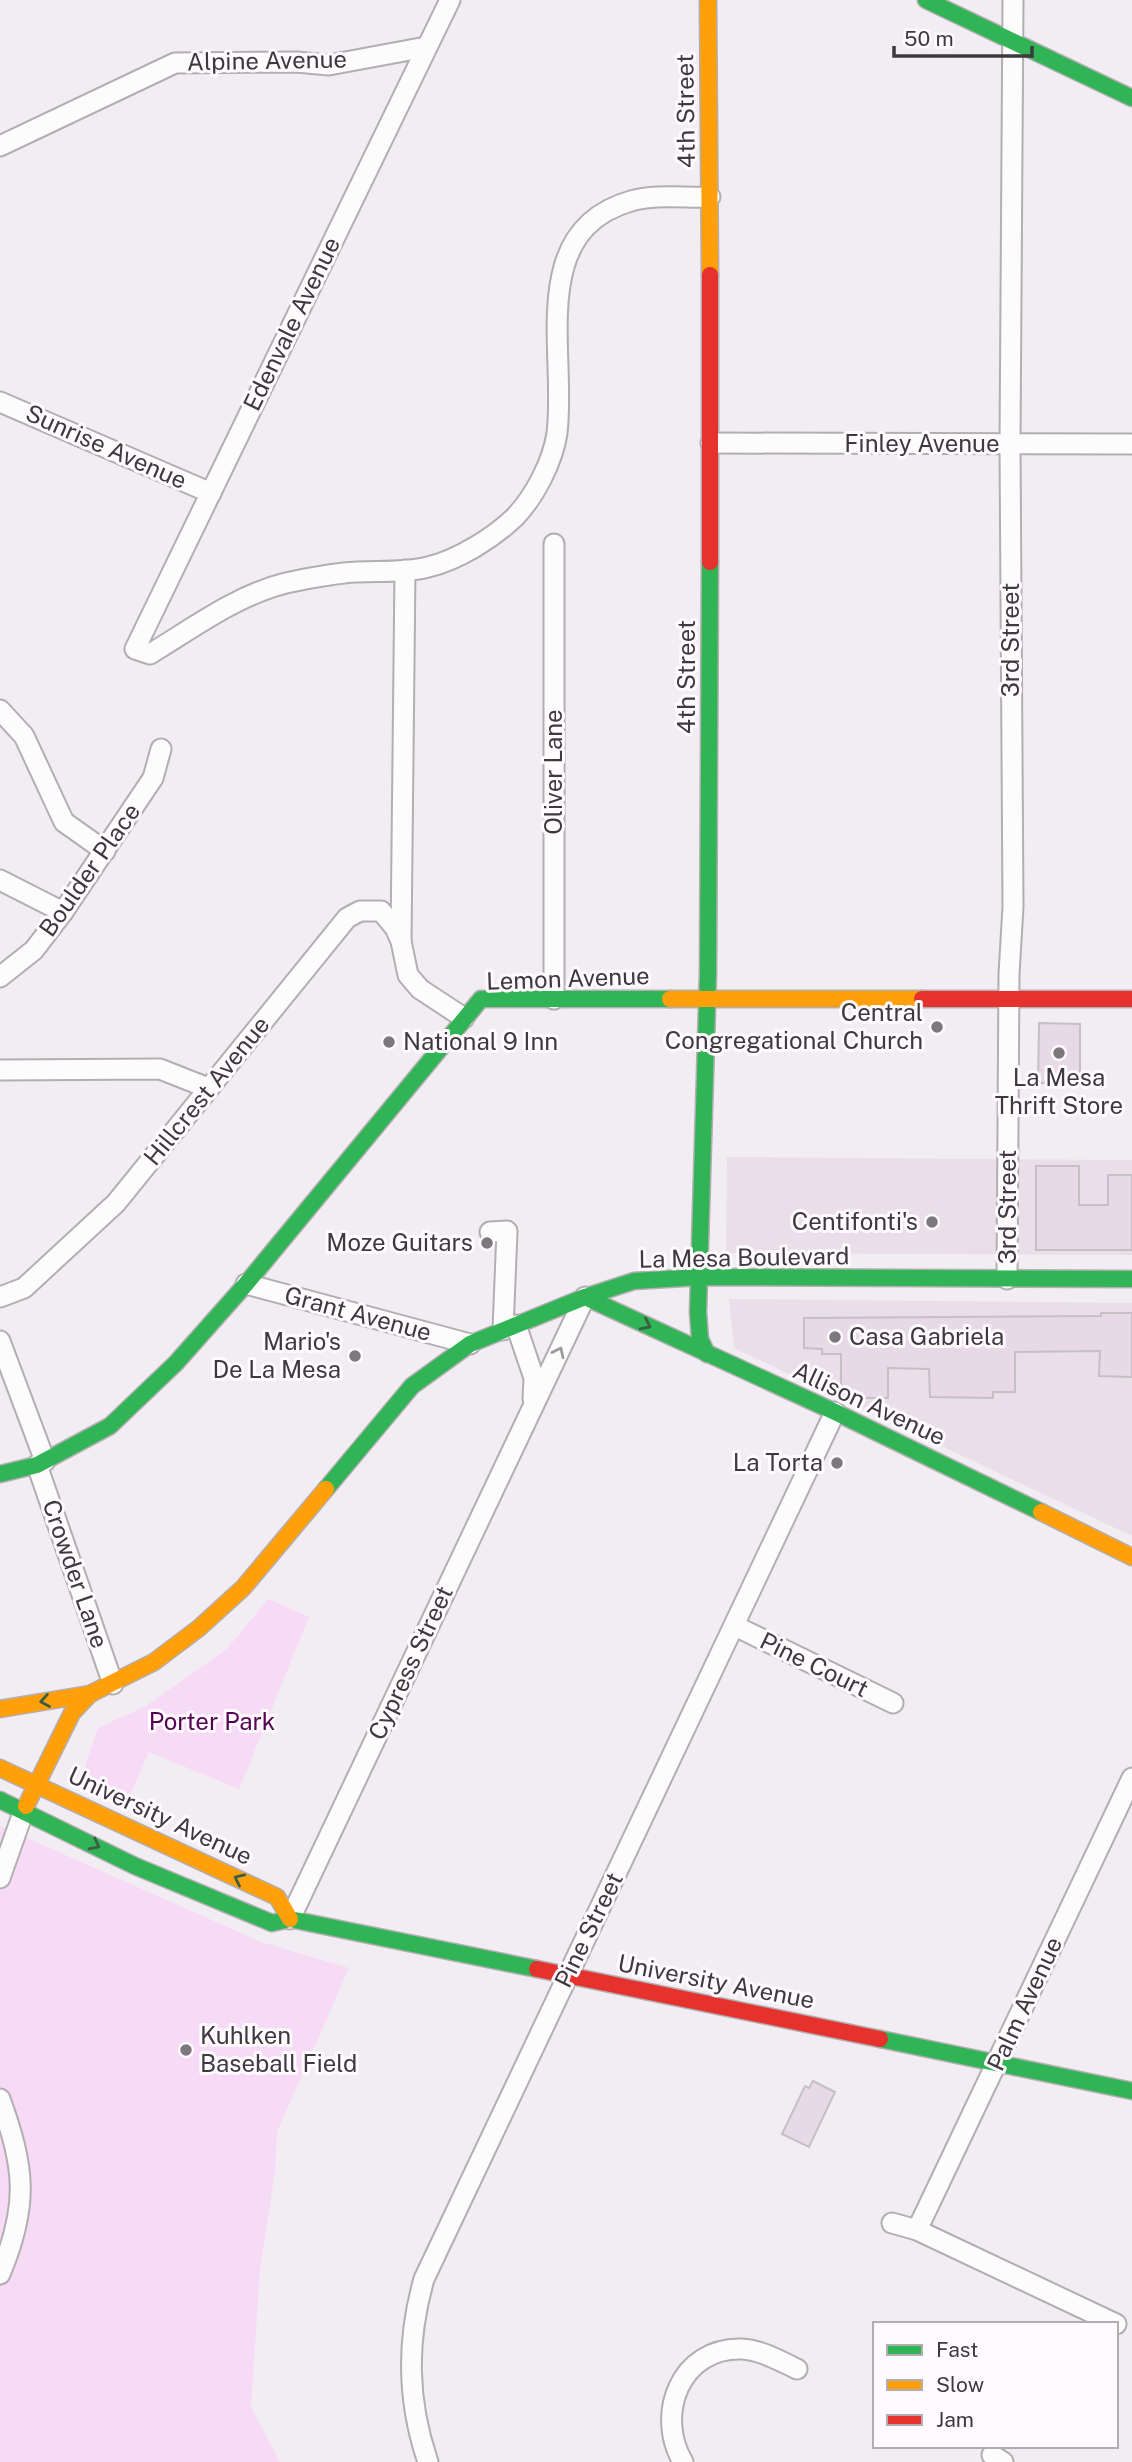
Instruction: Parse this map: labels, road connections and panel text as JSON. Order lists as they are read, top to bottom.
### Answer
{
  "streets": {
    "main road": [
      "4th Street",
      "Lemon Avenue",
      "La Mesa Boulevard",
      "Allison Avenue",
      "University Avenue"
    ],
    "street": [
      "Alpine Avenue",
      "Edenvale Avenue",
      "Finley Avenue",
      "Sunrise Avenue",
      "3rd Street",
      "Oliver Lane",
      "Boulder Place",
      "Hillcrest Avenue",
      "Grant Avenue",
      "Crowder Lane",
      "Cypress Street",
      "Pine Court",
      "Pine Street",
      "Palm Avenue"
    ]
  },
  "crossings": [
    ["Alpine Avenue", "Edenvale Avenue"],
    ["4th Street", "Finley Avenue"],
    ["4th Street", "Lemon Avenue"],
    ["4th Street", "La Mesa Boulevard"],
    ["4th Street", "Allison Avenue"],
    ["Edenvale Avenue", "Sunrise Avenue"],
    ["Edenvale Avenue", "Hillcrest Avenue"],
    ["Finley Avenue", "3rd Street"],
    ["3rd Street", "Lemon Avenue"],
    ["3rd Street", "La Mesa Boulevard"],
    ["Oliver Lane", "Lemon Avenue"],
    ["Lemon Avenue", "Hillcrest Avenue"],
    ["Lemon Avenue", "Grant Avenue"],
    ["Lemon Avenue", "Crowder Lane"],
    ["La Mesa Boulevard", "Grant Avenue"],
    ["La Mesa Boulevard", "Allison Avenue"],
    ["La Mesa Boulevard", "Crowder Lane"],
    ["La Mesa Boulevard", "Cypress Street"],
    ["La Mesa Boulevard", "University Avenue"],
    ["Allison Avenue", "Cypress Street"],
    ["Allison Avenue", "Pine Street"],
    ["Cypress Street", "University Avenue"],
    ["Pine Court", "Pine Street"],
    ["University Avenue", "Pine Street"],
    ["University Avenue", "Palm Avenue"]
  ],
  "parks": ["Porter Park"],
  "places": [
    "Central Congregational Church",
    "National 9 Inn",
    "La Mesa Thrift Store",
    "Centifonti's",
    "Moze Guitars",
    "Casa Gabriela",
    "Mario's De La Mesa",
    "La Torta",
    "Kuhlken Baseball Field"
  ],
  "legend": ["Fast", "Slow", "Jam"],
  "scale_bar": "50 m"
}
